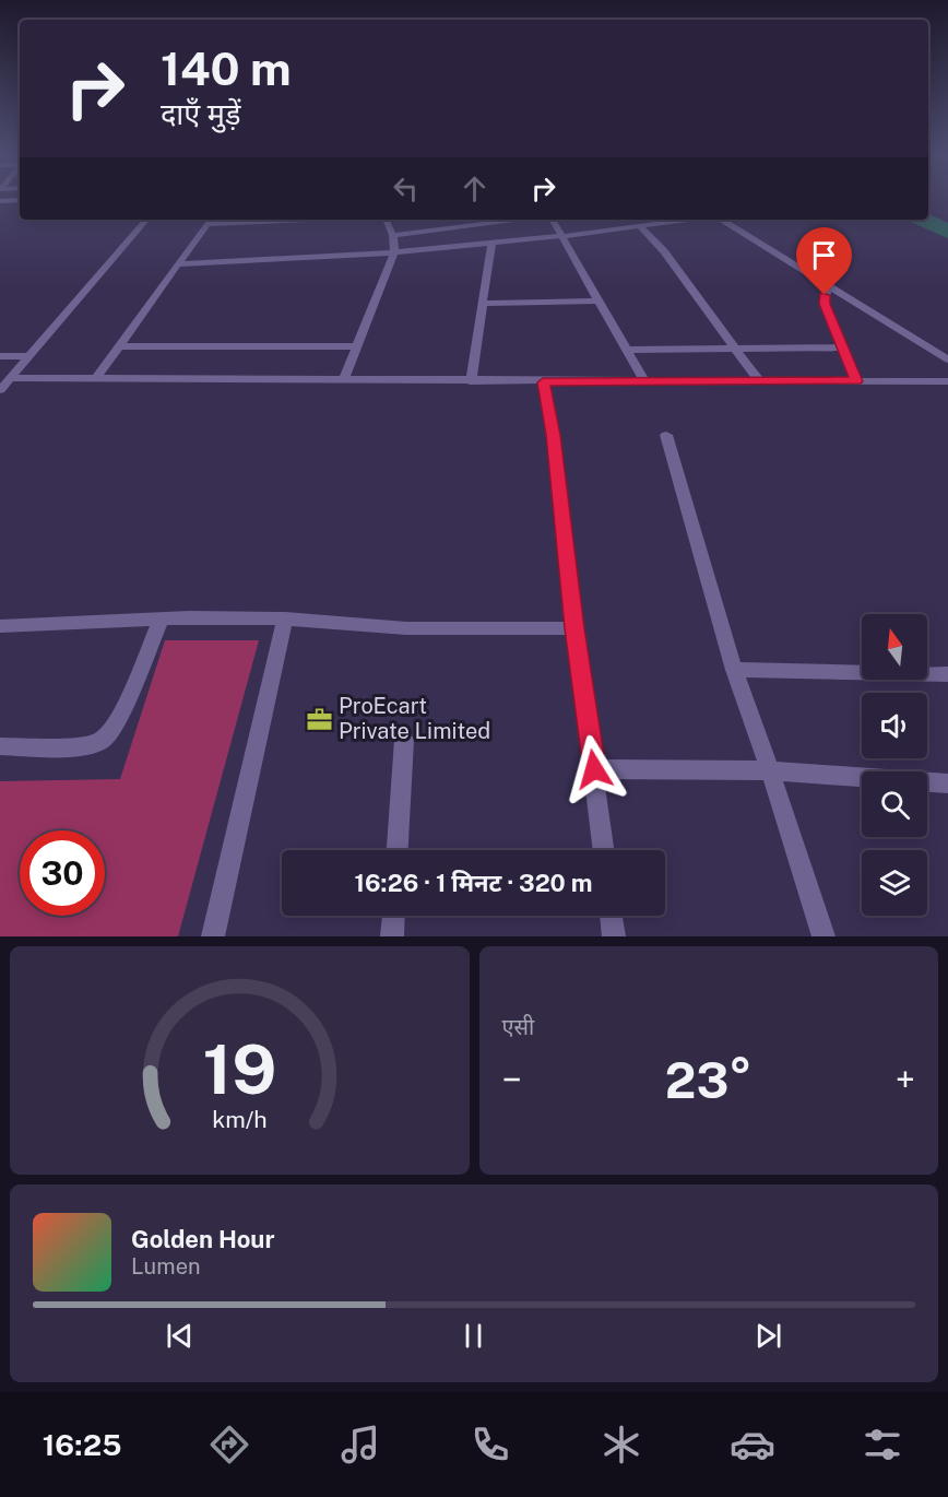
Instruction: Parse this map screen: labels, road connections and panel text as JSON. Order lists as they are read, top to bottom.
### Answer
{
  "places": {
    "office": ["ProEcart Private Limited"]
  },
  "north": "top",
  "page": {
    "turn": ["140 m", "दाएँ मुड़ें"],
    "limit": "30",
    "trip": "16:26 · 1 मिनट · 320 m",
    "tile": "एसी",
    "heat": ["−", "23°", "+"],
    "song": ["Golden Hour", "Lumen"],
    "tabs": "16:25",
    "gauge": ["19", "km/h"]
  }
}
